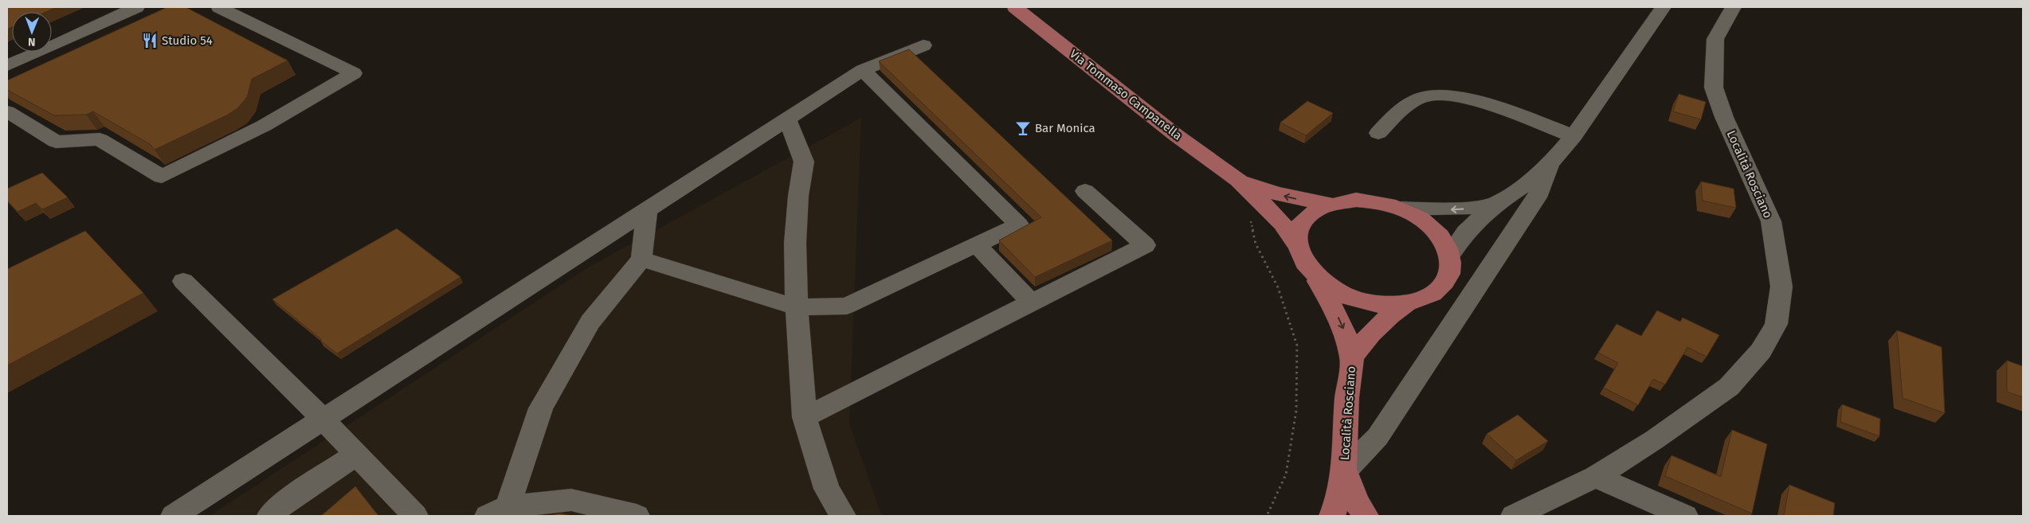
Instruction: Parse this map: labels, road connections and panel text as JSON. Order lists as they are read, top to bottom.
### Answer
{
  "streets": {
    "main road": ["Via Tommaso Campanella", "Località Rosciano"]
  },
  "crossings": [
    ["Via Tommaso Campanella", "Località Rosciano"]
  ],
  "places": {
    "restaurant": ["Studio 54"],
    "bar": ["Bar Monica"]
  },
  "north": "bottom"
}
